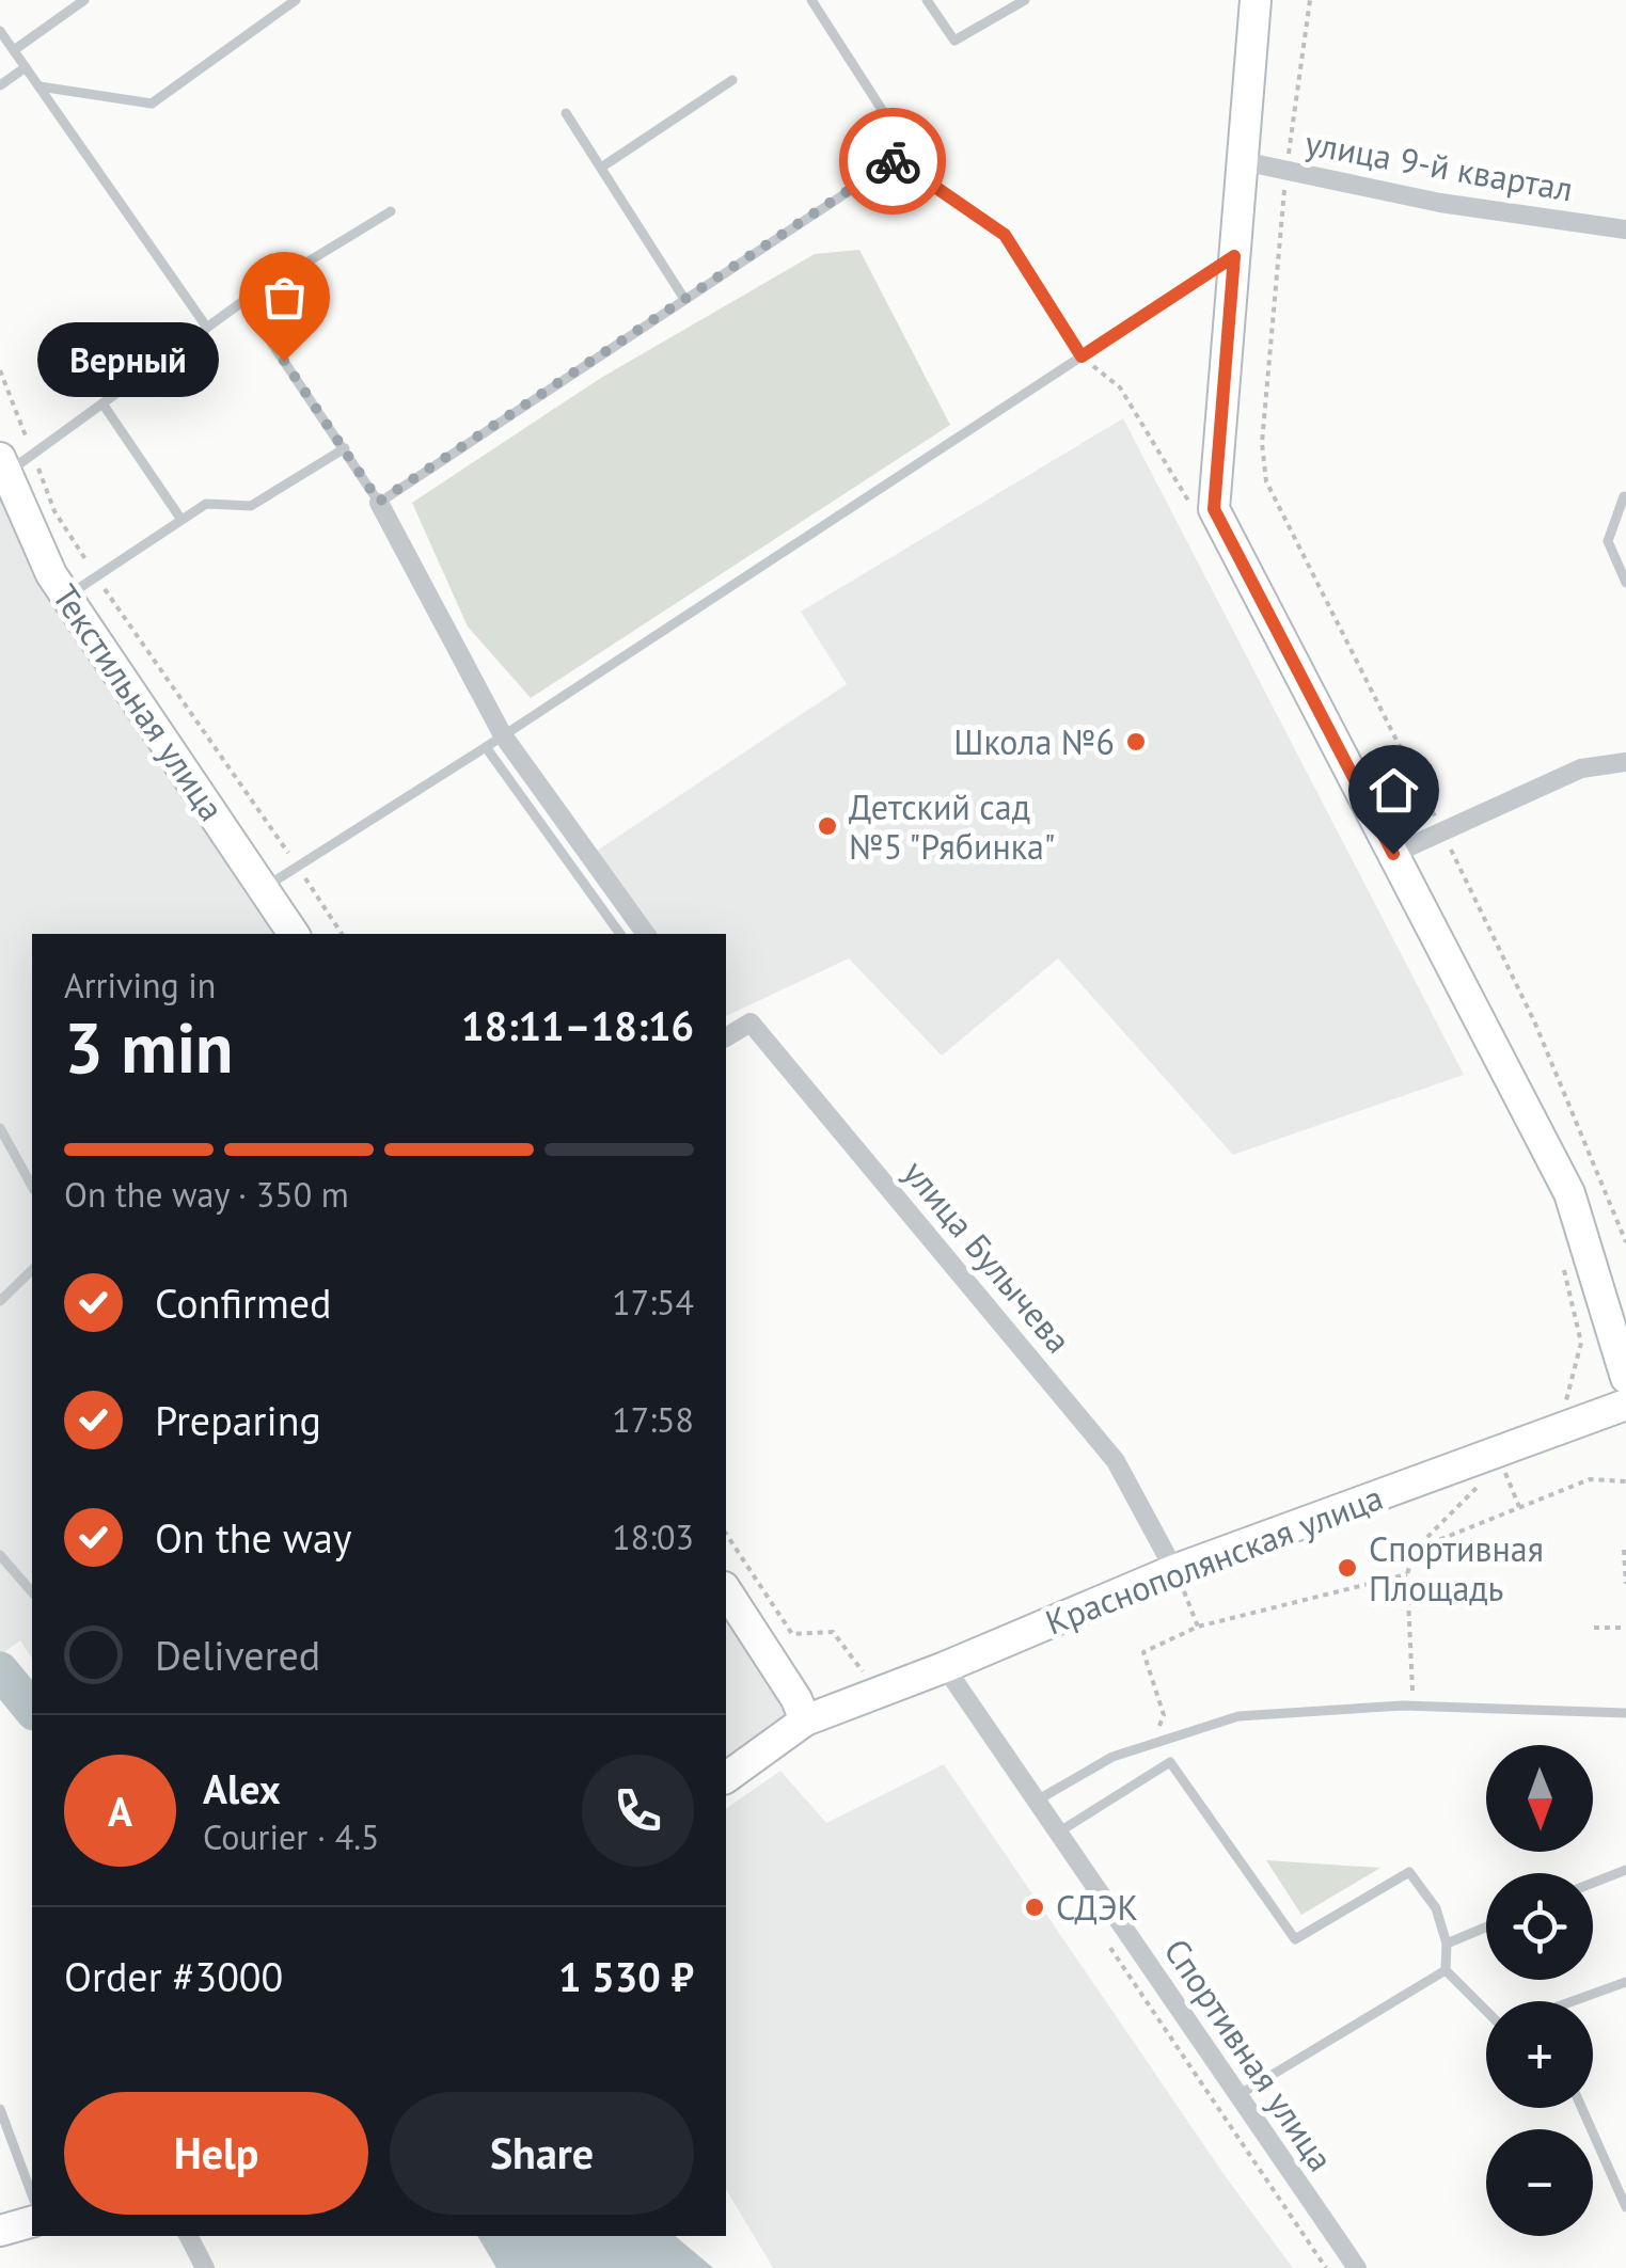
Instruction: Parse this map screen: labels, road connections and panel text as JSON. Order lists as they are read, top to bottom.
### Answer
{
  "streets": {
    "street": [
      "улица 9-й квартал",
      "Текстильная улица",
      "улица Булычева",
      "Краснополянская улица",
      "Спортивная улица"
    ]
  },
  "crossings": [
    ["улица Булычева", "Краснополянская улица"],
    ["Краснополянская улица", "Спортивная улица"]
  ],
  "places": [
    "Верный",
    "Школа №6",
    "Детский сад №5 \"Рябинка\"",
    "Спортивная Площадь",
    "СДЭК"
  ],
  "north": "bottom",
  "page": {
    "bubble": "Верный",
    "heading": ["3 min", "Arriving in", "18:11–18:16"],
    "panel": [
      "Alex",
      "Courier · 4.5",
      "Order #3000",
      "1 530 ₽"
    ],
    "bar": "On the way · 350 m",
    "list": [
      ["Confirmed", "17:54"],
      ["Preparing", "17:58"],
      ["On the way", "18:03"],
      "Delivered"
    ],
    "map_buttons": ["+", "−"],
    "round": "A",
    "buttons": ["Help", "Share"]
  }
}
